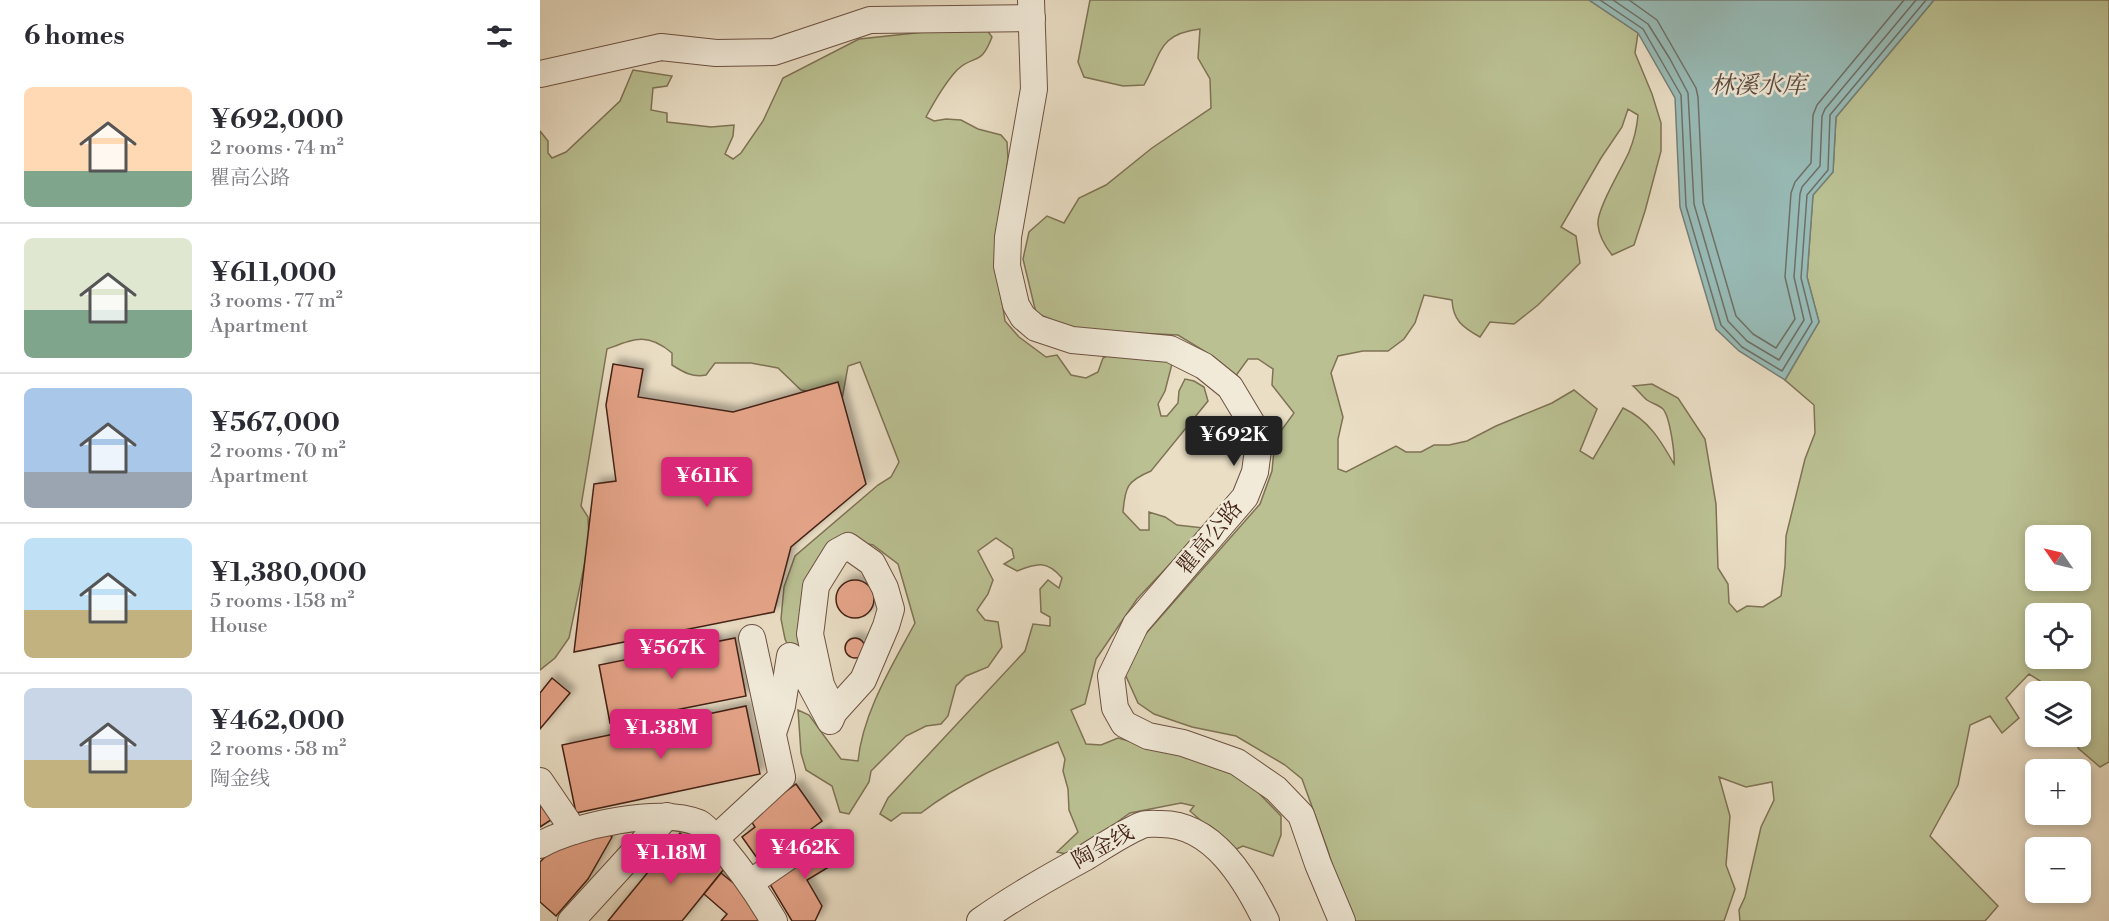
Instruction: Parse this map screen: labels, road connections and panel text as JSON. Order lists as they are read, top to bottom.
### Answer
{
  "streets": {
    "street": ["瞿高公路", "陶金线"]
  },
  "water": ["林溪水库"],
  "north": "top left",
  "page": {
    "heading": "6 homes",
    "list": [
      {
        "name": "¥692,000",
        "note": "2 rooms · 74 m² · 瞿高公路"
      },
      {
        "name": "¥611,000",
        "note": "3 rooms · 77 m² · Apartment"
      },
      {
        "name": "¥567,000",
        "note": "2 rooms · 70 m² · Apartment"
      },
      {
        "name": "¥1,380,000",
        "note": "5 rooms · 158 m² · House"
      },
      {
        "name": "¥462,000",
        "note": "2 rooms · 58 m² · 陶金线"
      }
    ],
    "price": [
      "¥692K",
      "¥611K",
      "¥567K",
      "¥1.38M",
      "¥462K",
      "¥1.18M"
    ],
    "map_buttons": ["+", "−"]
  }
}
